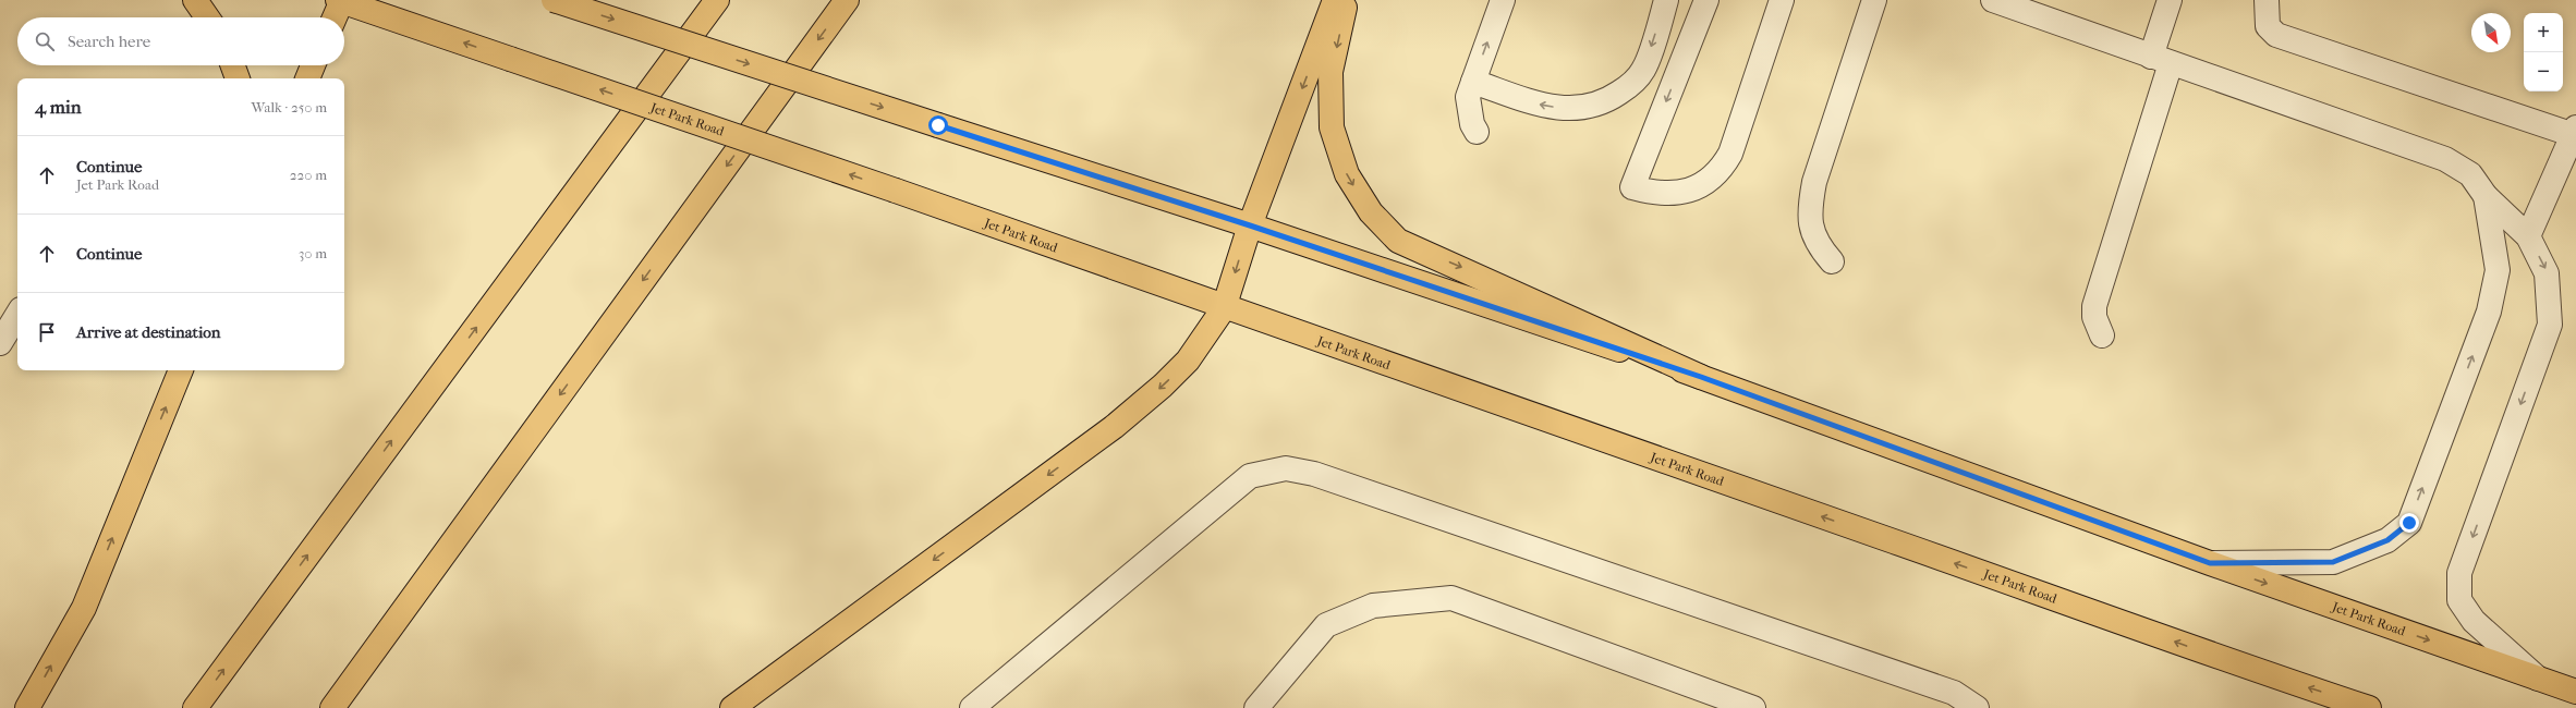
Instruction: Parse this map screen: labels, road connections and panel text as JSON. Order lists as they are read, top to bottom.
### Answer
{
  "streets": {
    "main road": ["Jet Park Road"]
  },
  "north": "bottom right",
  "page": {
    "map_buttons": ["+", "−"],
    "search": "Search here",
    "heading": ["4 min", "Walk · 250 m"],
    "list": [
      ["Continue", "Jet Park Road", "220 m"],
      ["Continue", "30 m"],
      "Arrive at destination"
    ]
  }
}
